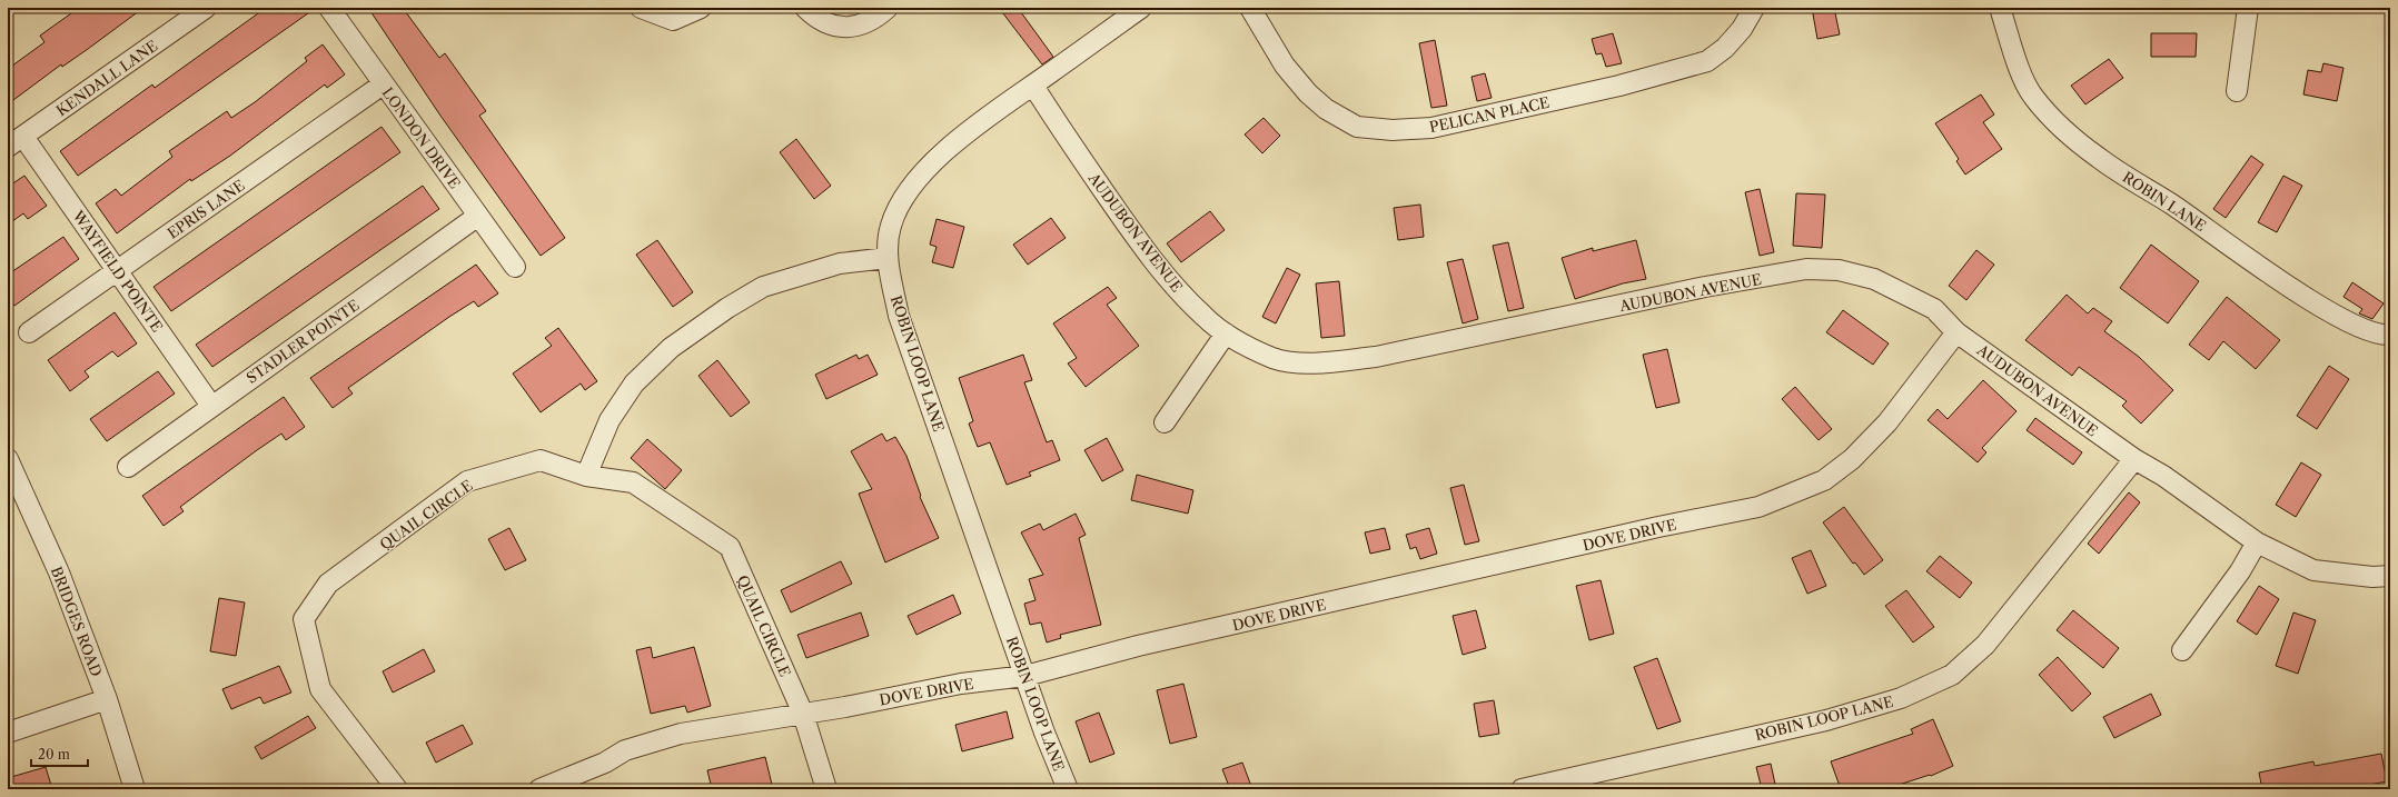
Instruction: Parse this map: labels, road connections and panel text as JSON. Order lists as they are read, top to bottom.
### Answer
{
  "streets": {
    "street": [
      "KENDALL LANE",
      "PELICAN PLACE",
      "LONDON DRIVE",
      "ROBIN LANE",
      "EPRIS LANE",
      "AUDUBON AVENUE",
      "WAYFIELD POINTE",
      "STADLER POINTE",
      "ROBIN LOOP LANE",
      "QUAIL CIRCLE",
      "DOVE DRIVE",
      "BRIDGES ROAD"
    ]
  },
  "crossings": [
    ["KENDALL LANE", "WAYFIELD POINTE"],
    ["LONDON DRIVE", "EPRIS LANE"],
    ["LONDON DRIVE", "STADLER POINTE"],
    ["EPRIS LANE", "WAYFIELD POINTE"],
    ["AUDUBON AVENUE", "ROBIN LOOP LANE"],
    ["AUDUBON AVENUE", "DOVE DRIVE"],
    ["WAYFIELD POINTE", "STADLER POINTE"],
    ["ROBIN LOOP LANE", "DOVE DRIVE"],
    ["QUAIL CIRCLE", "DOVE DRIVE"]
  ],
  "scale_bar": "20 m"
}
